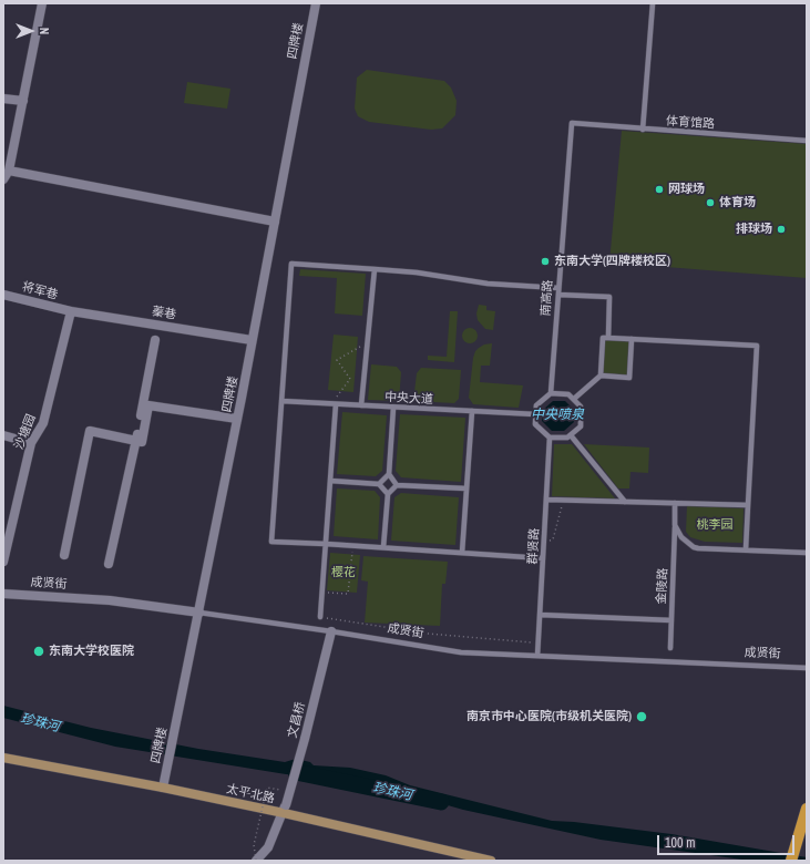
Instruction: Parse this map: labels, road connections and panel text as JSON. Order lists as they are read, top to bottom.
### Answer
{
  "streets": {
    "main road": ["太平北路"],
    "street": [
      "四牌楼",
      "将军巷",
      "蓁巷",
      "沙塘园",
      "成贤街",
      "文昌桥"
    ],
    "lane": [
      "体育馆路",
      "南高路",
      "中央大道",
      "群贤路",
      "金陵路"
    ]
  },
  "crossings": [
    ["四牌楼", "蓁巷"],
    ["四牌楼", "成贤街"],
    ["四牌楼", "太平北路"],
    ["体育馆路", "南高路"],
    ["将军巷", "蓁巷"],
    ["将军巷", "沙塘园"],
    ["南高路", "中央大道"],
    ["南高路", "群贤路"],
    ["蓁巷", "沙塘园"],
    ["中央大道", "群贤路"],
    ["群贤路", "成贤街"],
    ["成贤街", "文昌桥"],
    ["文昌桥", "太平北路"]
  ],
  "water": ["中央喷泉", "珍珠河"],
  "parks": ["桃李园", "樱花"],
  "places": [
    "网球场",
    "体育场",
    "排球场",
    "东南大学(四牌楼校区)",
    "东南大学校医院",
    "南京市中心医院(市级机关医院)"
  ],
  "scale_bar": "100 m",
  "north": "right"
}
